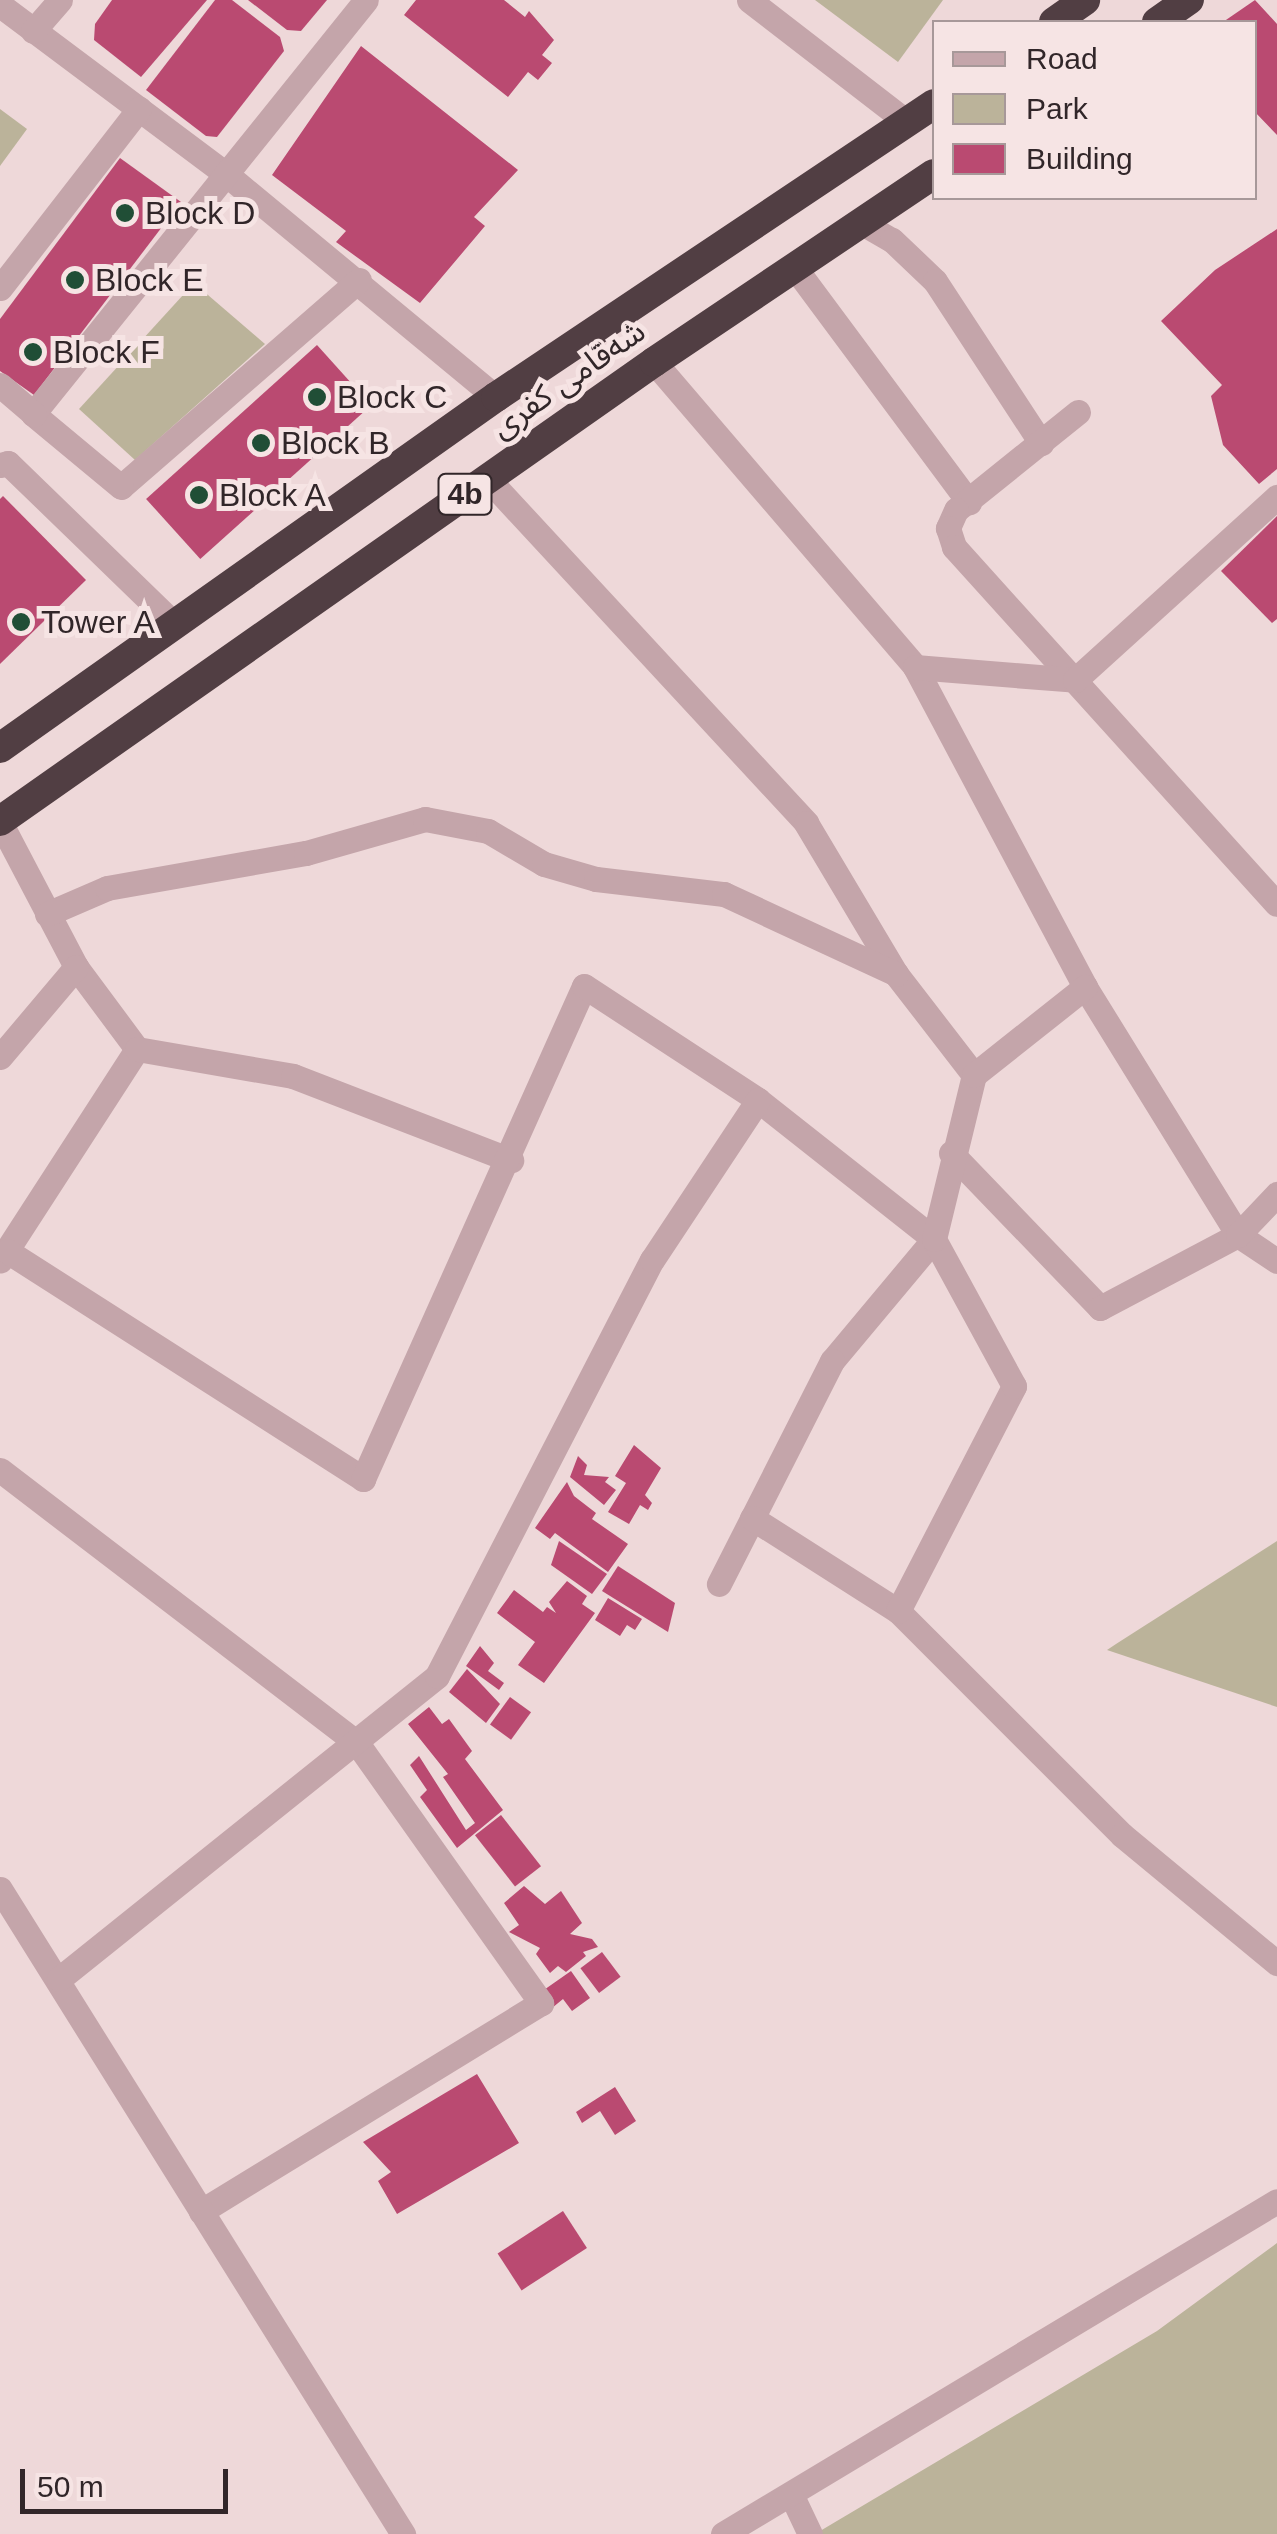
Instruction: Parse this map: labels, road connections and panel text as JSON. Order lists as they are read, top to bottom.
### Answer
{
  "streets": {
    "highway": ["شەقامی کفری", "4b"]
  },
  "places": [
    "Block D",
    "Block E",
    "Block F",
    "Block C",
    "Block B",
    "Block A",
    "Tower A"
  ],
  "legend": ["Road", "Park", "Building"],
  "scale_bar": "50 m"
}
